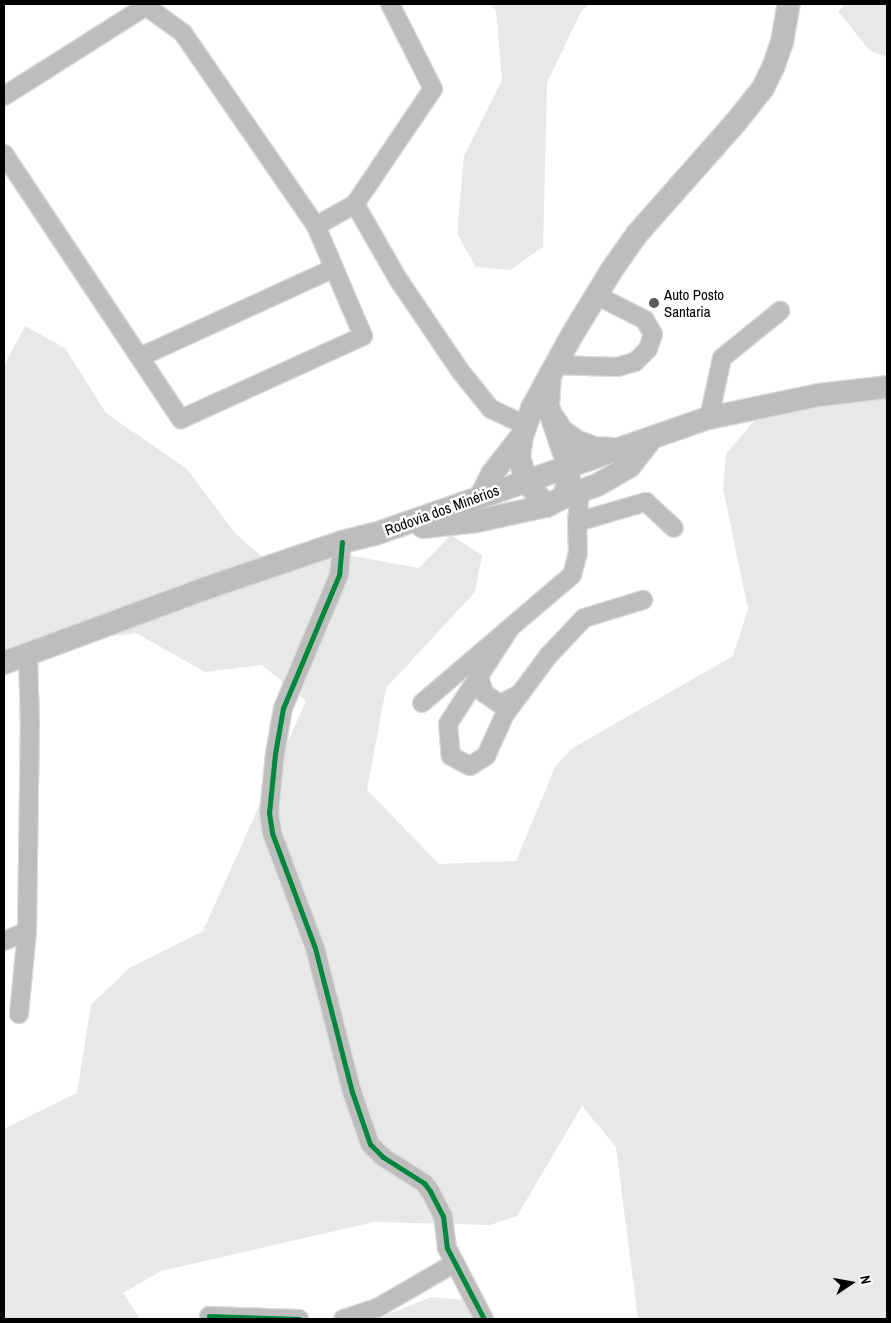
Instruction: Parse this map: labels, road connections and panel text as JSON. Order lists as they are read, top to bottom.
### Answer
{
  "streets": {
    "main road": ["Rodovia dos Minérios"]
  },
  "places": ["Auto Posto Santaria"],
  "north": "right"
}
